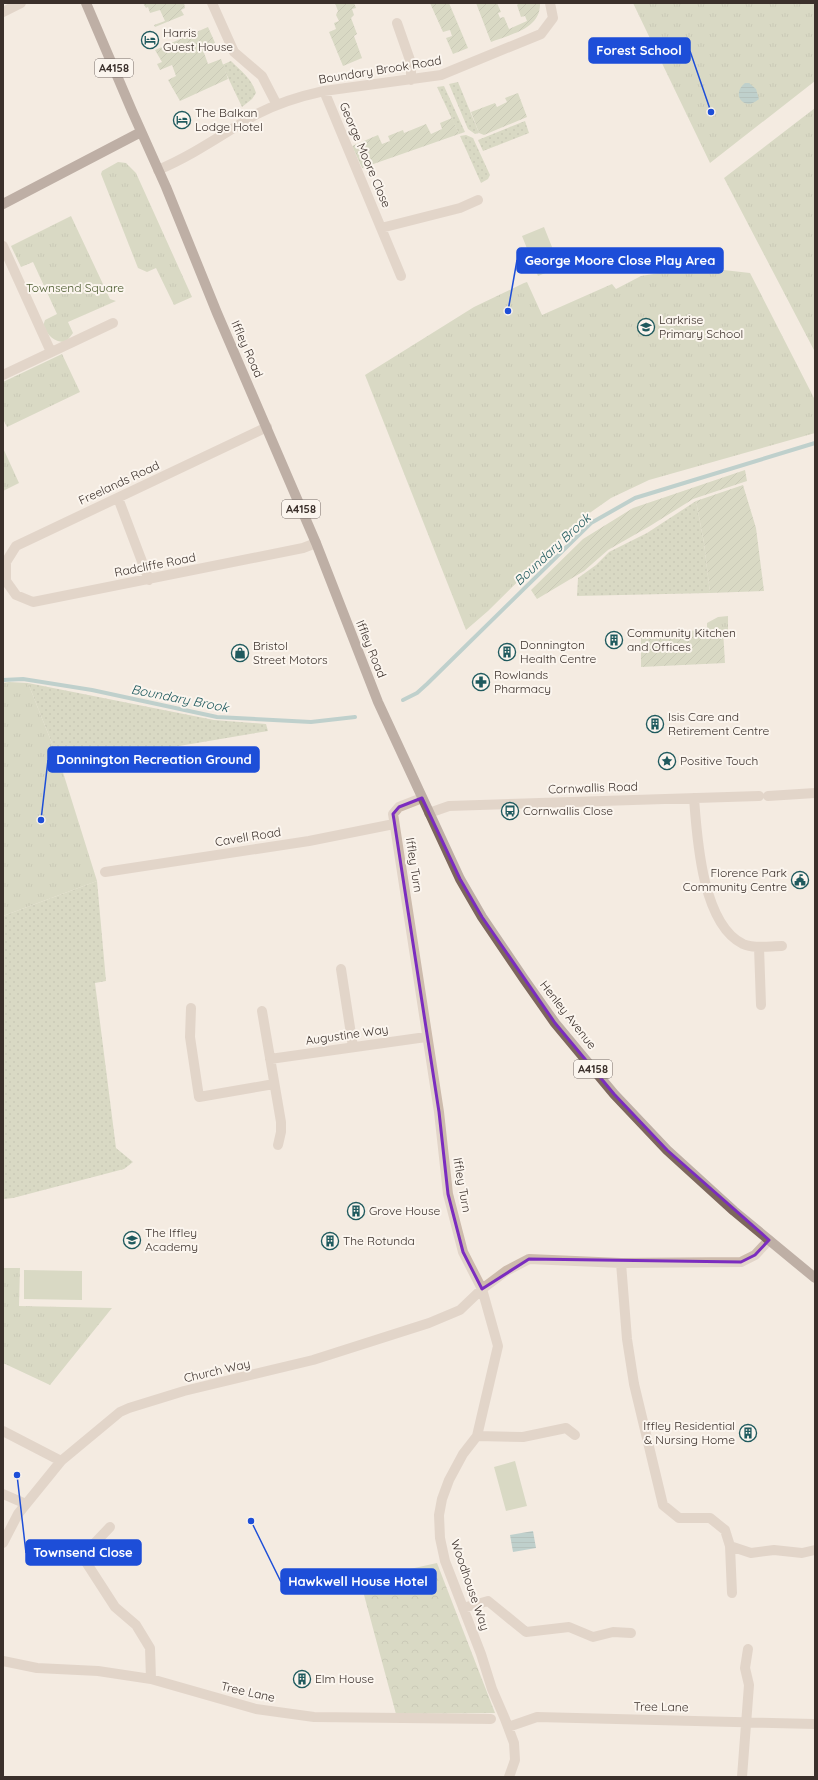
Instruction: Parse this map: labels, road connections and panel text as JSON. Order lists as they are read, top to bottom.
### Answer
{
  "streets": {
    "main road": ["A4158", "Iffley Road", "Henley Avenue"],
    "street": [
      "Boundary Brook Road",
      "George Moore Close",
      "Freelands Road",
      "Radcliffe Road",
      "Cornwallis Road",
      "Cavell Road",
      "Iffley Turn",
      "Augustine Way",
      "Church Way",
      "Woodhouse Way",
      "Tree Lane"
    ]
  },
  "crossings": [
    ["Boundary Brook Road", "George Moore Close"],
    ["Boundary Brook Road", "Iffley Road"],
    ["Iffley Road", "Freelands Road"],
    ["Iffley Road", "Radcliffe Road"],
    ["Iffley Road", "Henley Avenue"],
    ["Freelands Road", "Radcliffe Road"],
    ["Cornwallis Road", "Henley Avenue"],
    ["Cavell Road", "Iffley Turn"],
    ["Iffley Turn", "Henley Avenue"],
    ["Iffley Turn", "Augustine Way"],
    ["Iffley Turn", "Church Way"],
    ["Iffley Turn", "Woodhouse Way"],
    ["Church Way", "Woodhouse Way"],
    ["Woodhouse Way", "Tree Lane"]
  ],
  "water": ["Boundary Brook"],
  "parks": ["Townsend Square"],
  "places": {
    "hotel": ["Harris Guest House", "The Balkan Lodge Hotel"],
    "other": [
      "Forest School",
      "George Moore Close Play Area",
      "Donnington Recreation Ground",
      "Townsend Close",
      "Hawkwell House Hotel"
    ],
    "school or university": ["Larkrise Primary School", "The Iffley Academy"],
    "building": [
      "Community Kitchen and Offices",
      "Donnington Health Centre",
      "Isis Care and Retirement Centre",
      "Grove House",
      "The Rotunda",
      "Iffley Residential & Nursing Home",
      "Elm House"
    ],
    "shop": ["Bristol Street Motors"],
    "pharmacy": ["Rowlands Pharmacy"],
    "place": ["Positive Touch"],
    "bus stop": ["Cornwallis Close"],
    "public building": ["Florence Park Community Centre"]
  }
}
